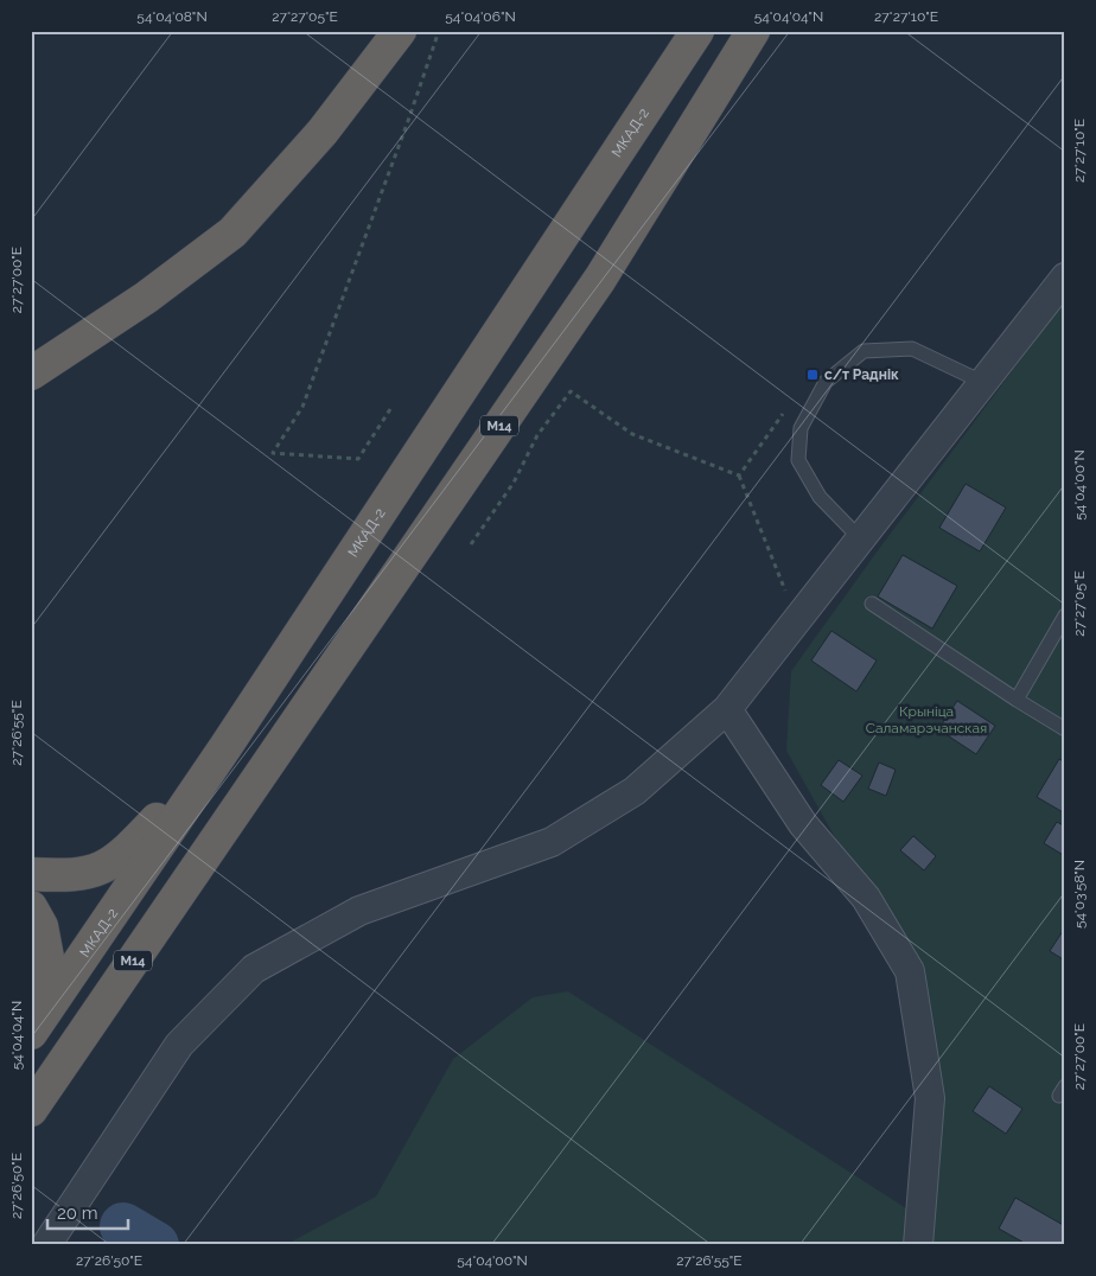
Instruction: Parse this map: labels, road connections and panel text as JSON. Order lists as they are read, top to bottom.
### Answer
{
  "streets": {
    "highway": ["МКАД-2", "М14"]
  },
  "parks": ["Крыніца Саламарэчанская"],
  "places": {
    "transit": ["с/т Раднік"]
  },
  "scale_bar": "20 m",
  "coordinates": [
    "54°04'08\"N",
    "27°27'05\"E",
    "54°04'06\"N",
    "54°04'04\"N",
    "27°27'10\"E",
    "27°27'00\"E",
    "54°04'00\"N",
    "27°26'55\"E",
    "54°03'58\"N",
    "27°26'50\"E"
  ]
}
